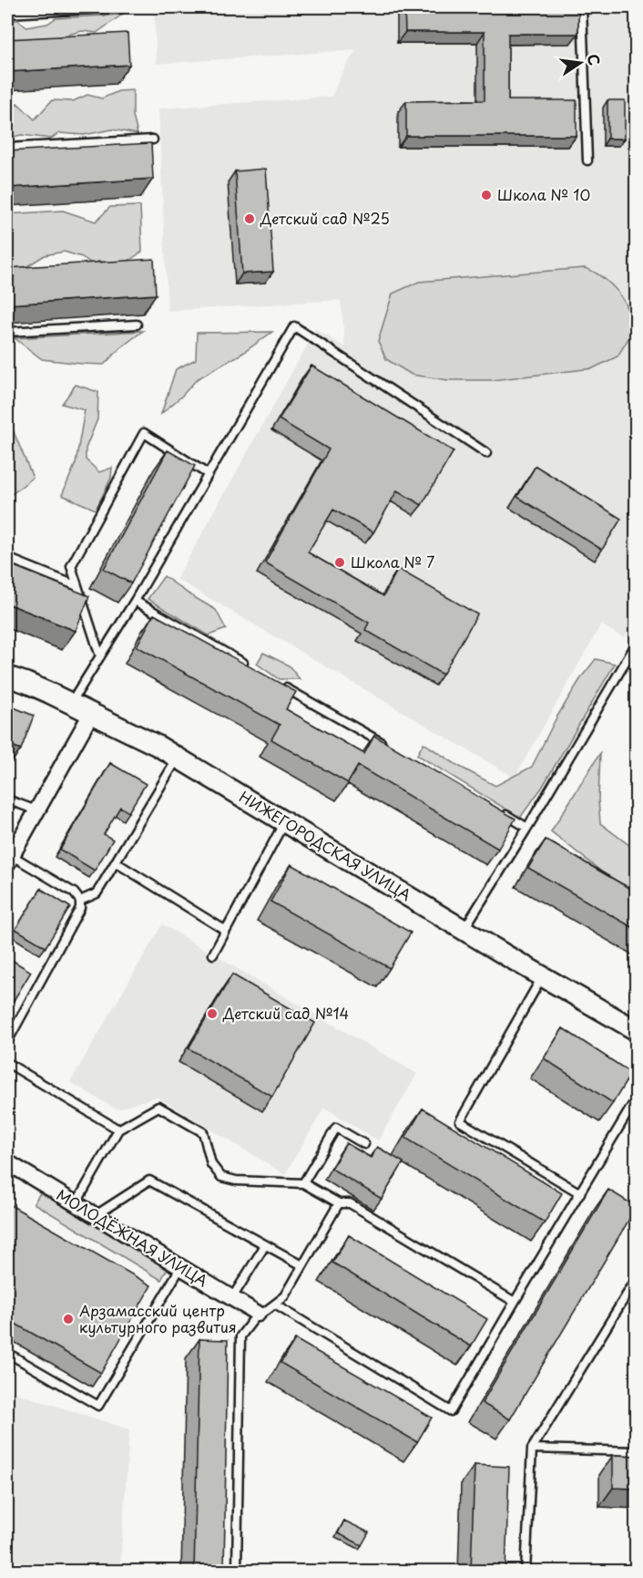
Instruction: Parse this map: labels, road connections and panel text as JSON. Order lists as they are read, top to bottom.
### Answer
{
  "streets": {
    "street": ["НИЖЕГОРОДСКАЯ УЛИЦА", "МОЛОДЁЖНАЯ УЛИЦА"]
  },
  "places": [
    "Школа № 10",
    "Детский сад №25",
    "Школа № 7",
    "Детский сад №14",
    "Арзамасский центр культурного развития"
  ],
  "north": "right"
}
